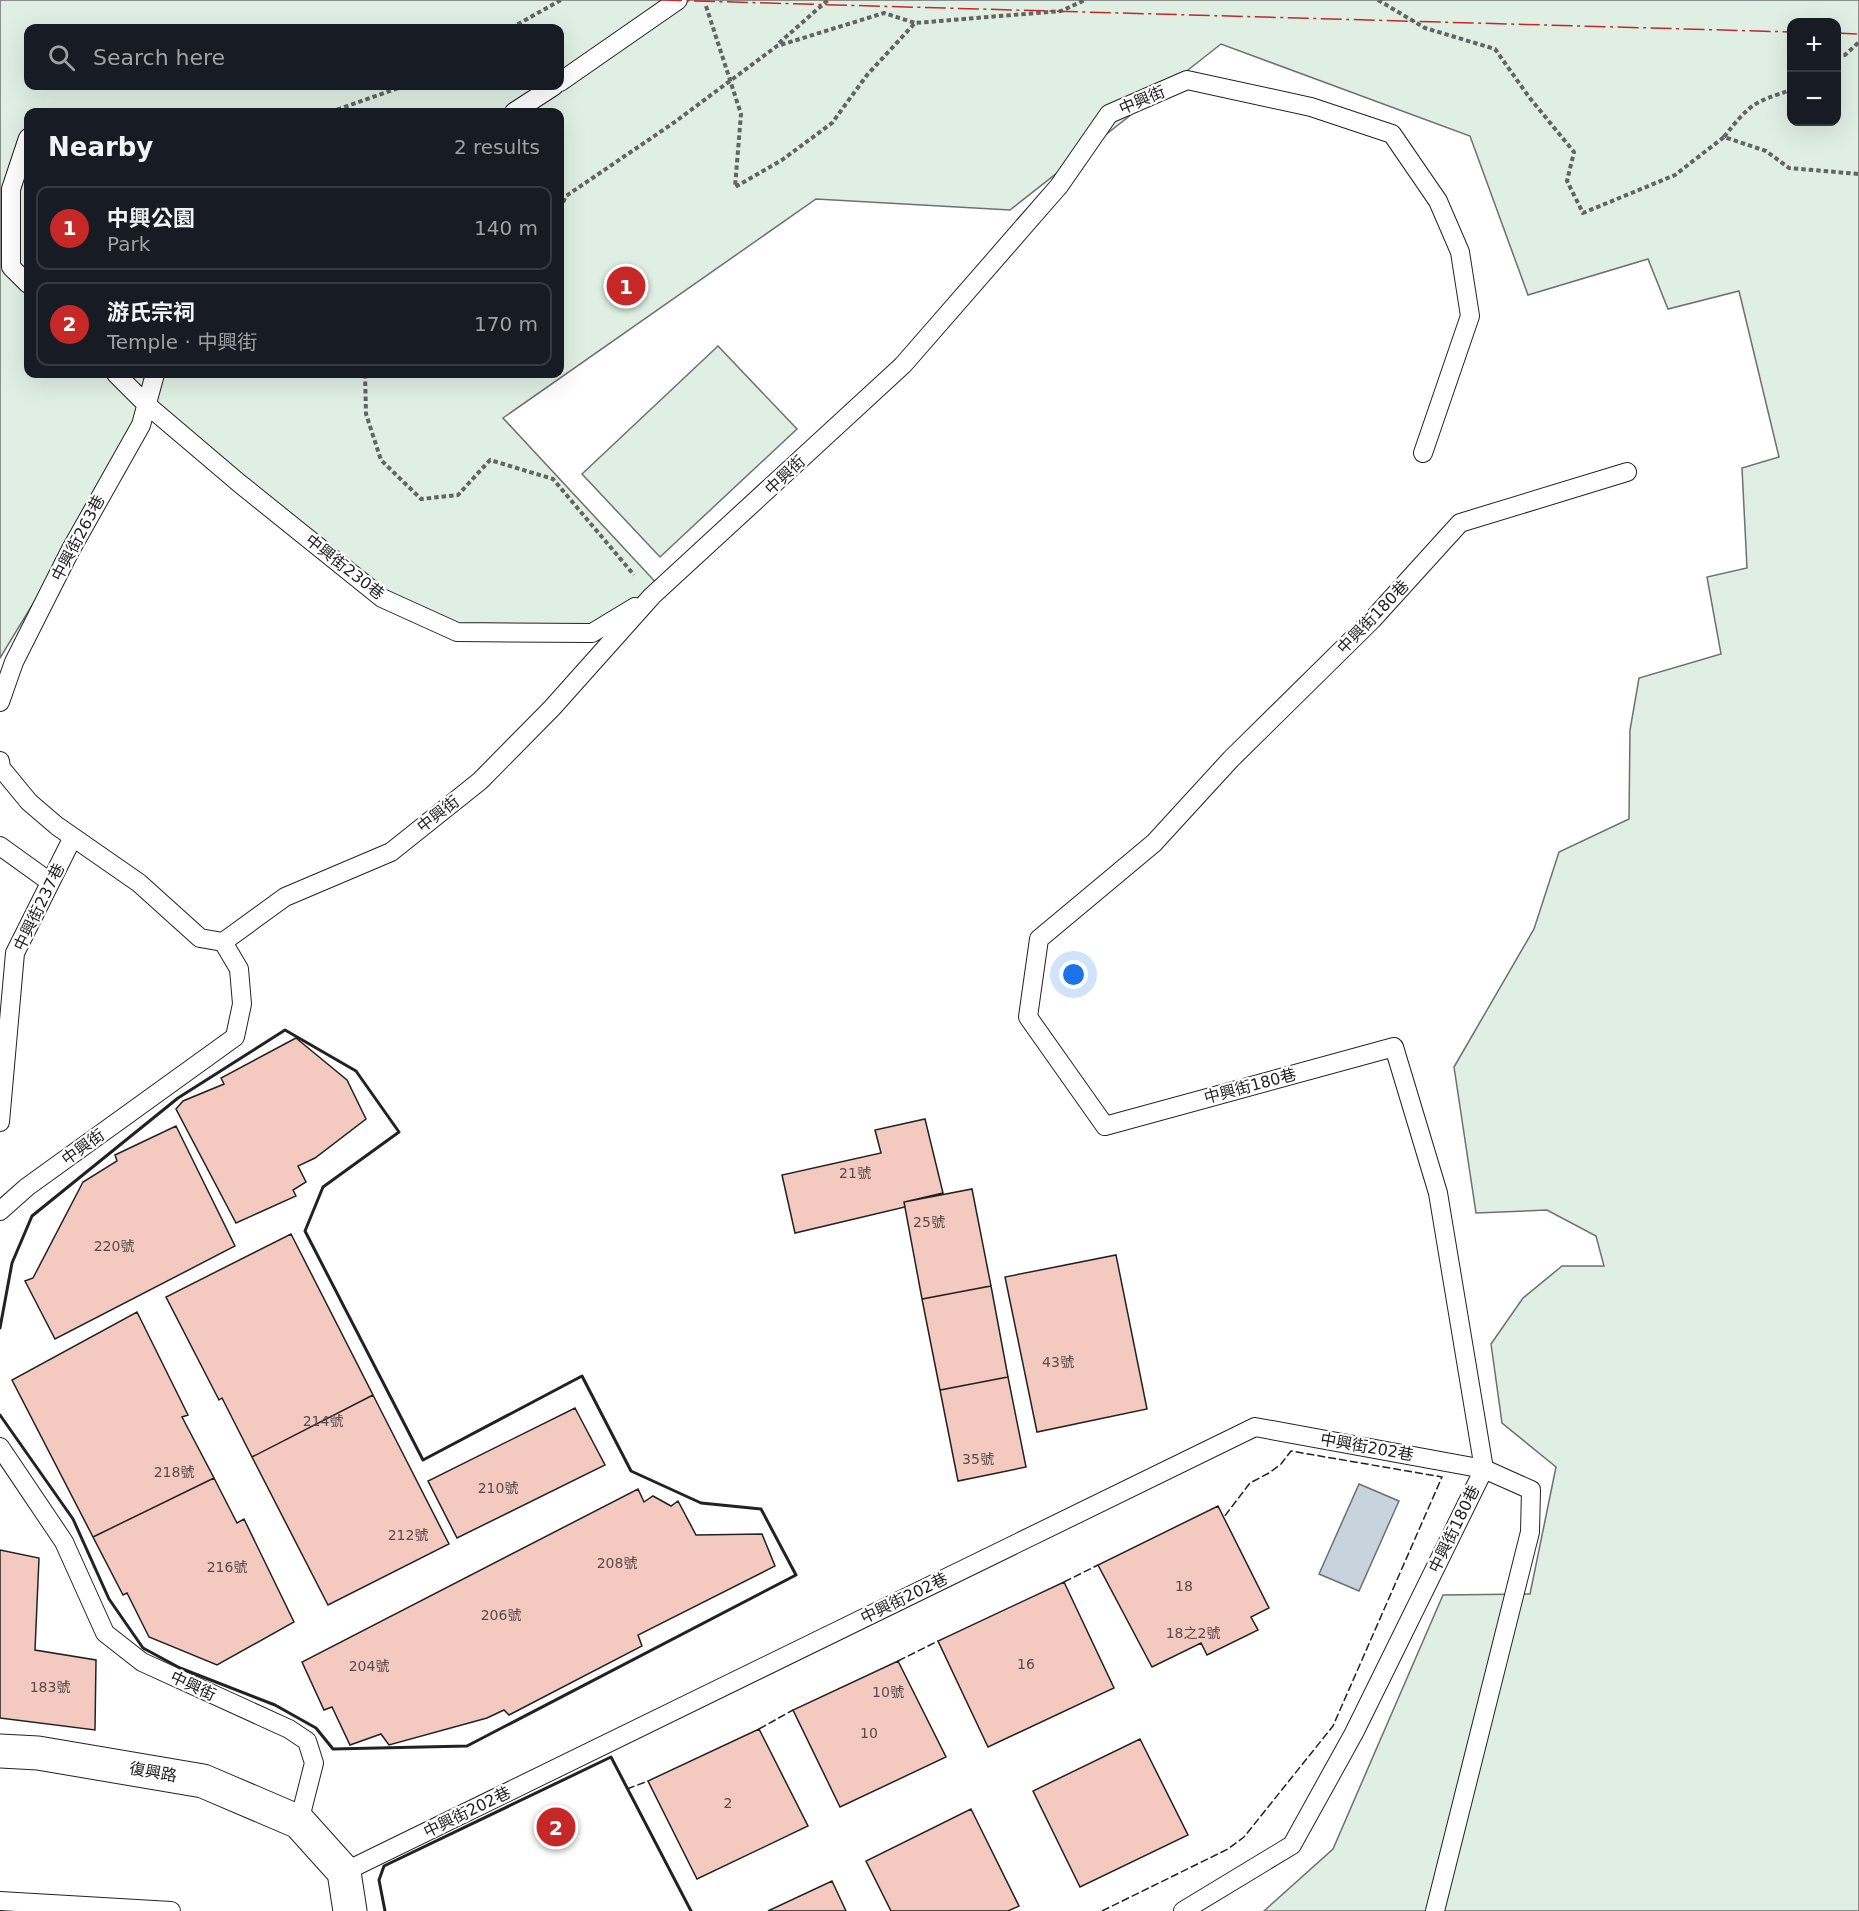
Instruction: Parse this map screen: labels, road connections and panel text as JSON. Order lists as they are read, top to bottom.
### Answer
{
  "streets": {
    "street": ["復興路"],
    "lane": [
      "中興街",
      "中興街263巷",
      "中興街230巷",
      "中興街180巷",
      "中興街237巷",
      "中興街202巷"
    ]
  },
  "crossings": [
    ["中興街", "中興街230巷"],
    ["中興街", "復興路"],
    ["中興街263巷", "中興街230巷"],
    ["中興街180巷", "中興街202巷"]
  ],
  "house_numbers": [
    "21號",
    "25號",
    "220號",
    "43號",
    "214號",
    "35號",
    "218號",
    "210號",
    "212號",
    "208號",
    "216號",
    "18",
    "206號",
    "18之2號",
    "16",
    "204號",
    "183號",
    "10號",
    "10",
    "2"
  ],
  "page": {
    "map_buttons": ["+", "−"],
    "search": "Search here",
    "heading": ["Nearby", "2 results"],
    "list": [
      {
        "mark": "1",
        "name": "中興公園",
        "note": "Park",
        "value": "140 m"
      },
      {
        "mark": "2",
        "name": "游氏宗祠",
        "note": "Temple · 中興街",
        "value": "170 m"
      }
    ],
    "pins": ["1", "2"]
  }
}
